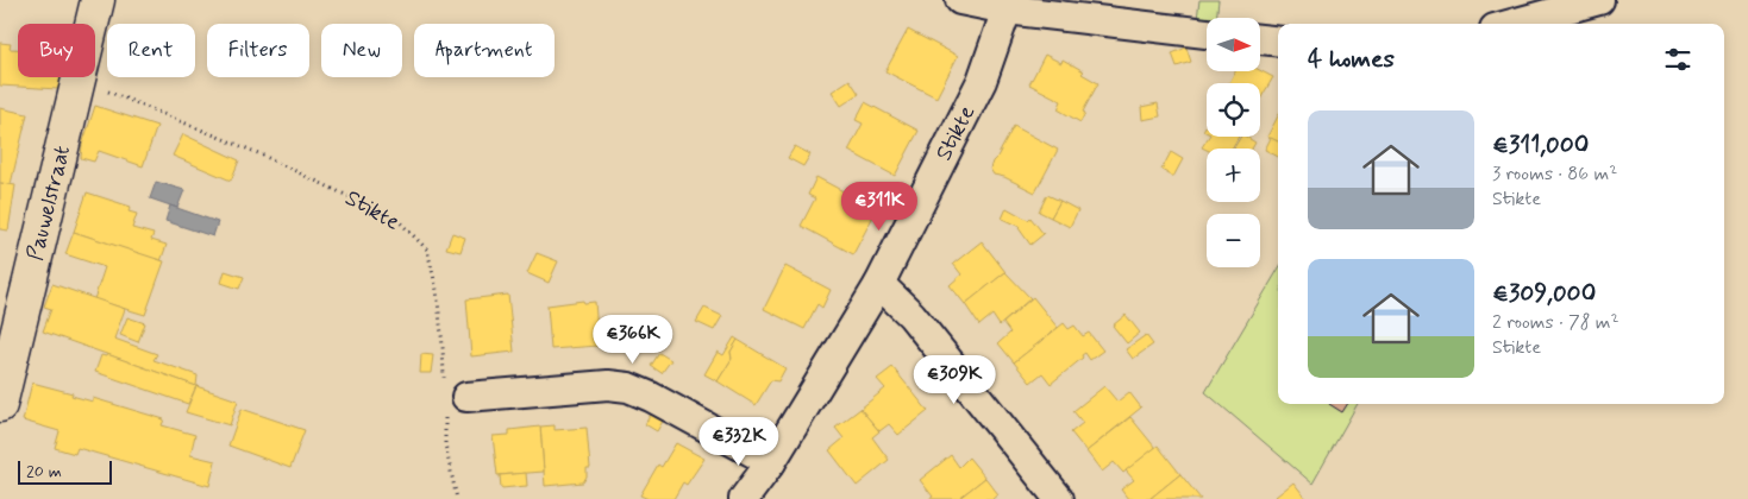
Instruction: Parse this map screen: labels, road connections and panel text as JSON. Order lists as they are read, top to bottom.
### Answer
{
  "streets": {
    "main road": ["Pauwelstraat"],
    "street": ["Stikte"]
  },
  "crossings": [
    ["Stikte", "Pauwelstraat"]
  ],
  "scale_bar": "20 m",
  "north": "right",
  "page": {
    "map_buttons": ["+", "−"],
    "chip": [
      "Buy",
      "Rent",
      "Filters",
      "New",
      "Apartment"
    ],
    "heading": "4 homes",
    "list": [
      {
        "name": "€311,000",
        "note": "3 rooms · 86 m² · Stikte"
      },
      {
        "name": "€309,000",
        "note": "2 rooms · 78 m² · Stikte"
      }
    ],
    "price": [
      "€311K",
      "€366K",
      "€309K",
      "€332K"
    ],
    "scale": "20 m"
  }
}
